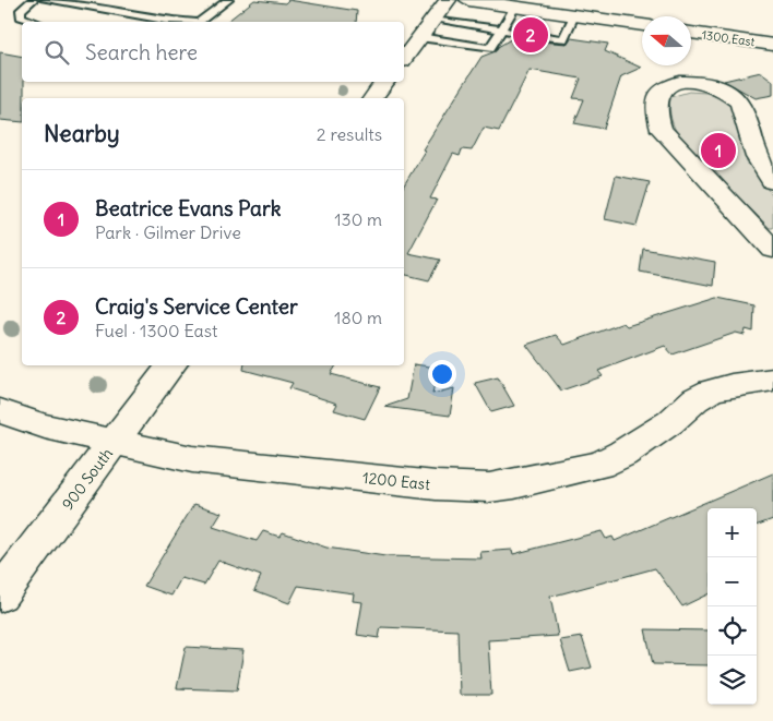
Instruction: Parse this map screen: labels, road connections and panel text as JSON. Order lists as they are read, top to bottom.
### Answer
{
  "streets": {
    "street": ["1300 East", "900 South", "1200 East"]
  },
  "crossings": [
    ["900 South", "1200 East"]
  ],
  "north": "left",
  "page": {
    "pins": ["2", "1"],
    "search": "Search here",
    "heading": ["Nearby", "2 results"],
    "list": [
      {
        "mark": "1",
        "name": "Beatrice Evans Park",
        "note": "Park · Gilmer Drive",
        "value": "130 m"
      },
      {
        "mark": "2",
        "name": "Craig's Service Center",
        "note": "Fuel · 1300 East",
        "value": "180 m"
      }
    ],
    "map_buttons": ["+", "−"]
  }
}
